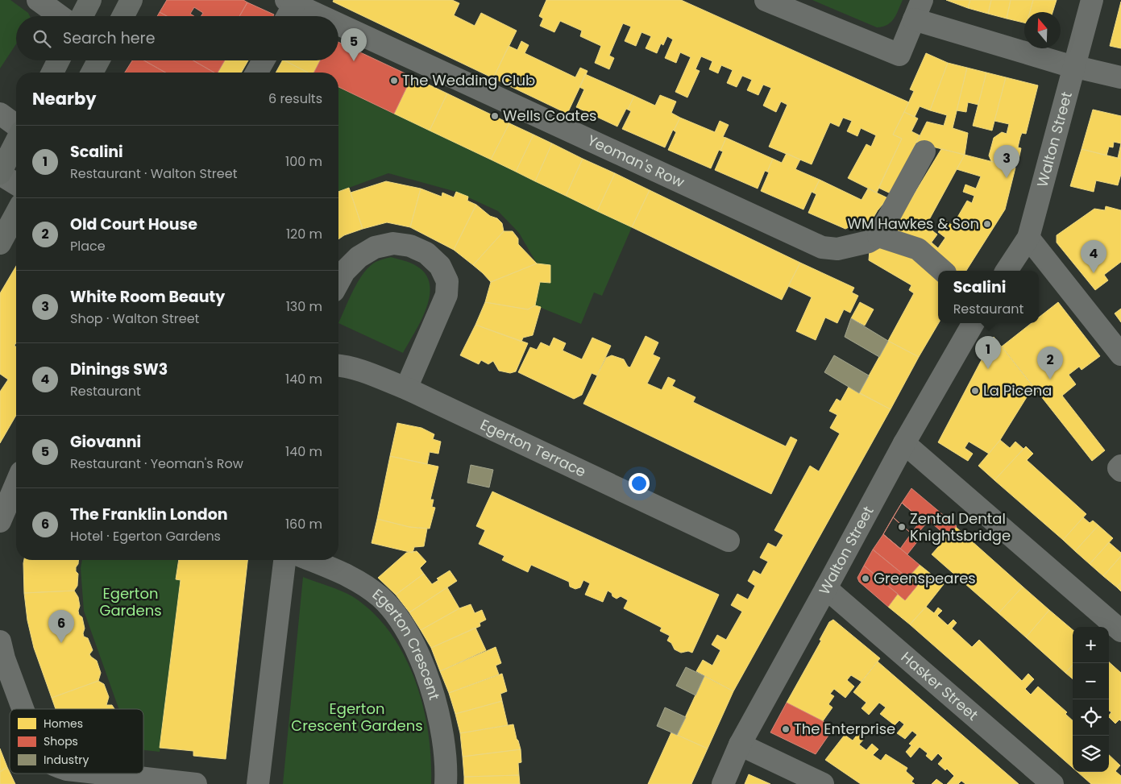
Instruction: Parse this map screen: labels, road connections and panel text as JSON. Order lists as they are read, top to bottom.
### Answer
{
  "streets": {
    "street": [
      "Walton Street",
      "Yeoman's Row",
      "Egerton Terrace",
      "Egerton Crescent",
      "Hasker Street"
    ]
  },
  "crossings": [
    ["Walton Street", "Hasker Street"]
  ],
  "parks": ["Egerton Gardens", "Egerton Crescent Gardens"],
  "places": [
    "The Wedding Club",
    "Wells Coates",
    "WM Hawkes & Son",
    "La Picena",
    "Zental Dental Knightsbridge",
    "Greenspeares",
    "The Enterprise"
  ],
  "legend": ["Homes", "Shops", "Industry"],
  "north": "top",
  "page": {
    "search": "Search here",
    "pins": [
      "5",
      "3",
      "4",
      "1",
      "2",
      "6"
    ],
    "heading": ["Nearby", "6 results"],
    "list": [
      {
        "mark": "1",
        "name": "Scalini",
        "note": "Restaurant · Walton Street",
        "value": "100 m"
      },
      {
        "mark": "2",
        "name": "Old Court House",
        "note": "Place",
        "value": "120 m"
      },
      {
        "mark": "3",
        "name": "White Room Beauty",
        "note": "Shop · Walton Street",
        "value": "130 m"
      },
      {
        "mark": "4",
        "name": "Dinings SW3",
        "note": "Restaurant",
        "value": "140 m"
      },
      {
        "mark": "5",
        "name": "Giovanni",
        "note": "Restaurant · Yeoman's Row",
        "value": "140 m"
      },
      {
        "mark": "6",
        "name": "The Franklin London",
        "note": "Hotel · Egerton Gardens",
        "value": "160 m"
      }
    ],
    "popup": ["Scalini", "Restaurant"],
    "map_buttons": ["+", "−"]
  }
}
